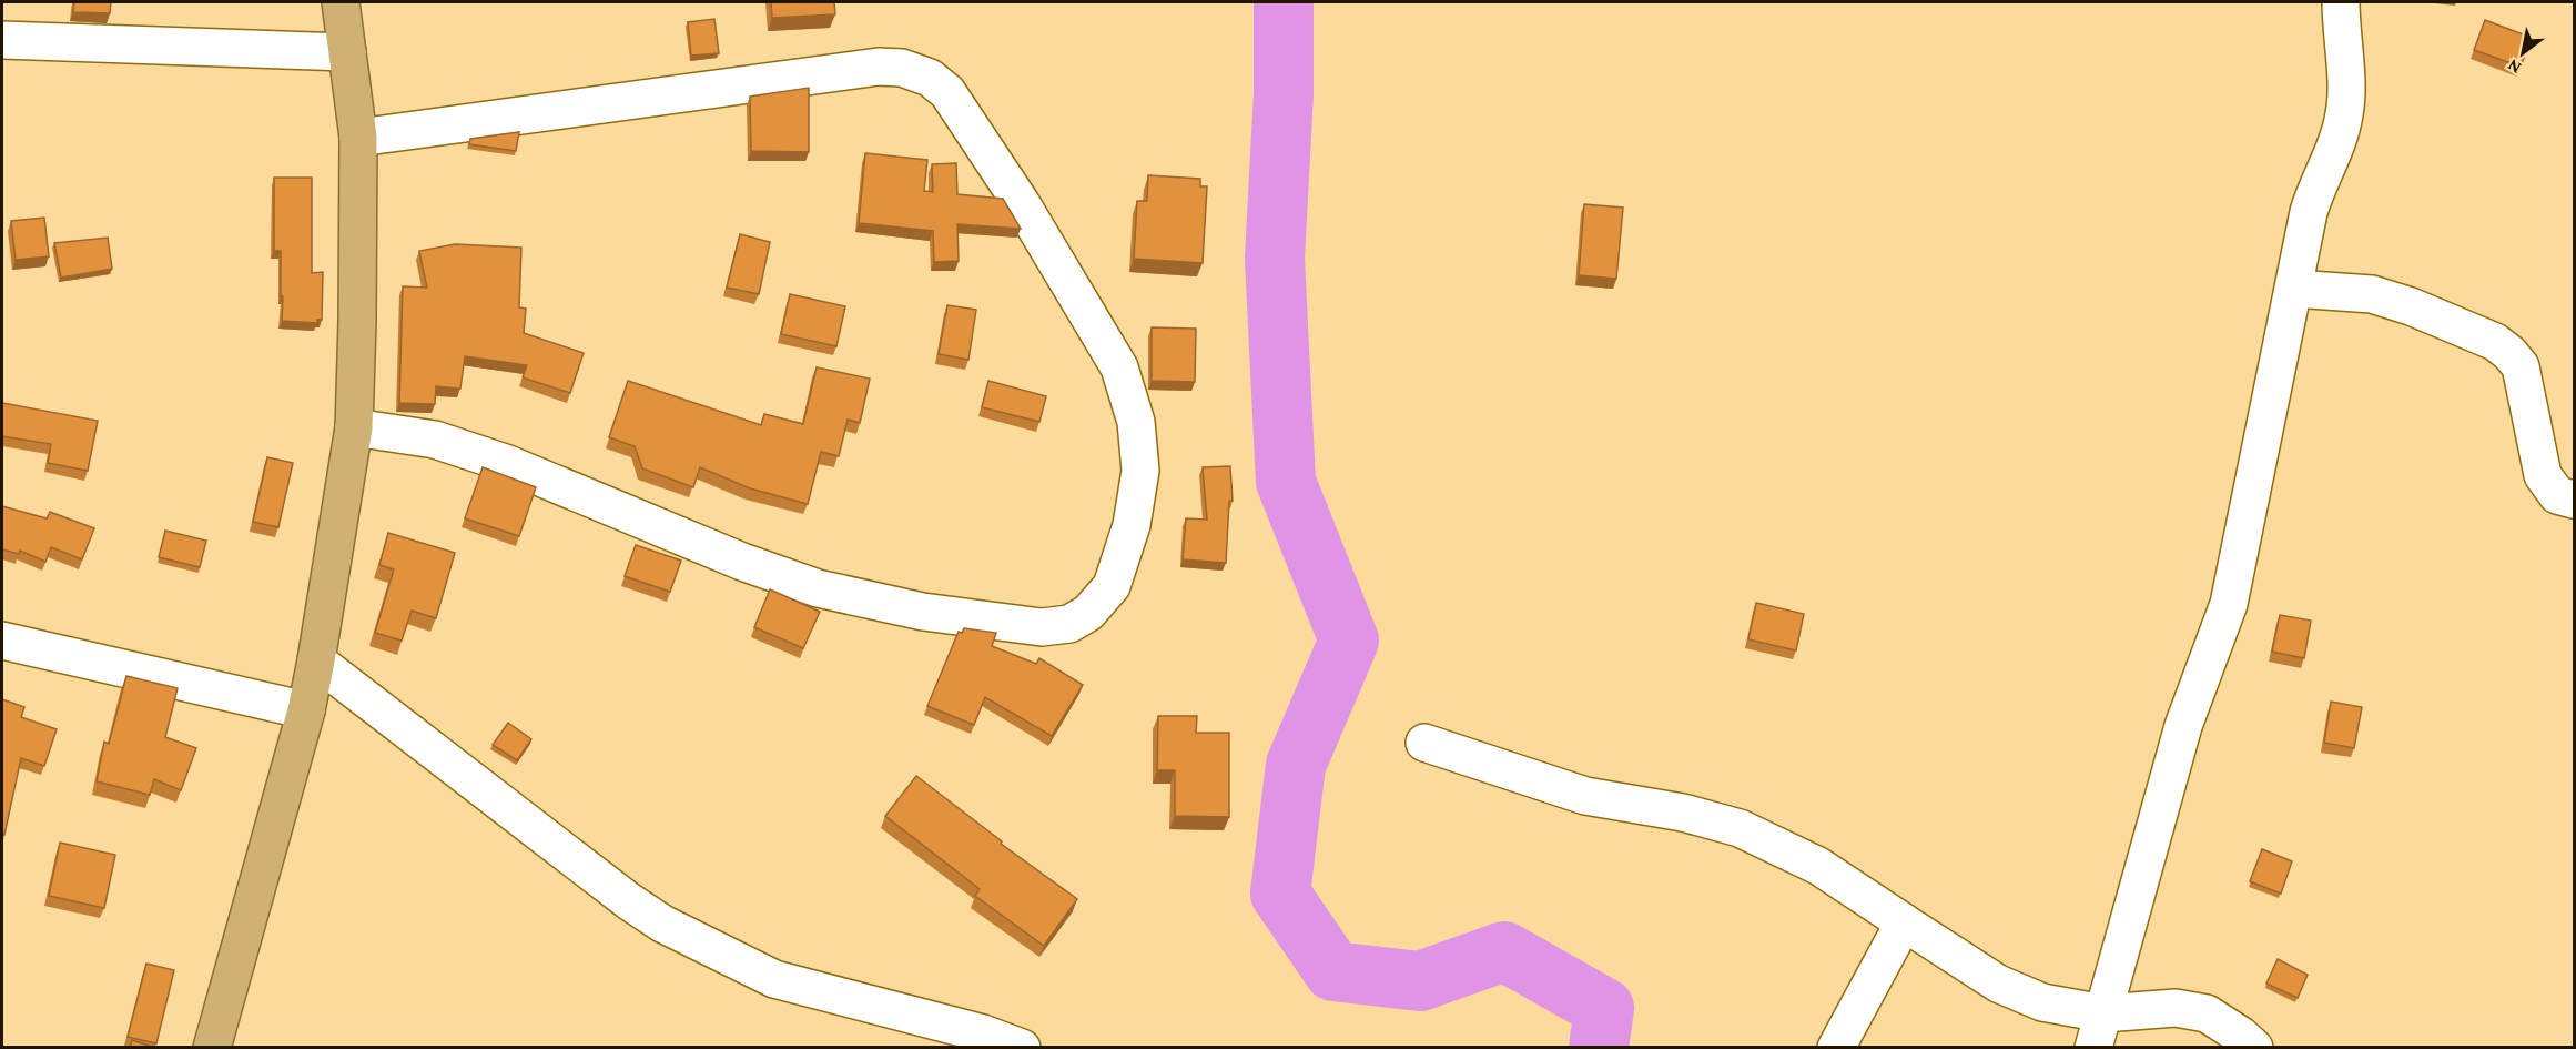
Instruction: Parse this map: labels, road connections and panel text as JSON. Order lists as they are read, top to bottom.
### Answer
{
  "north": "bottom left"
}
